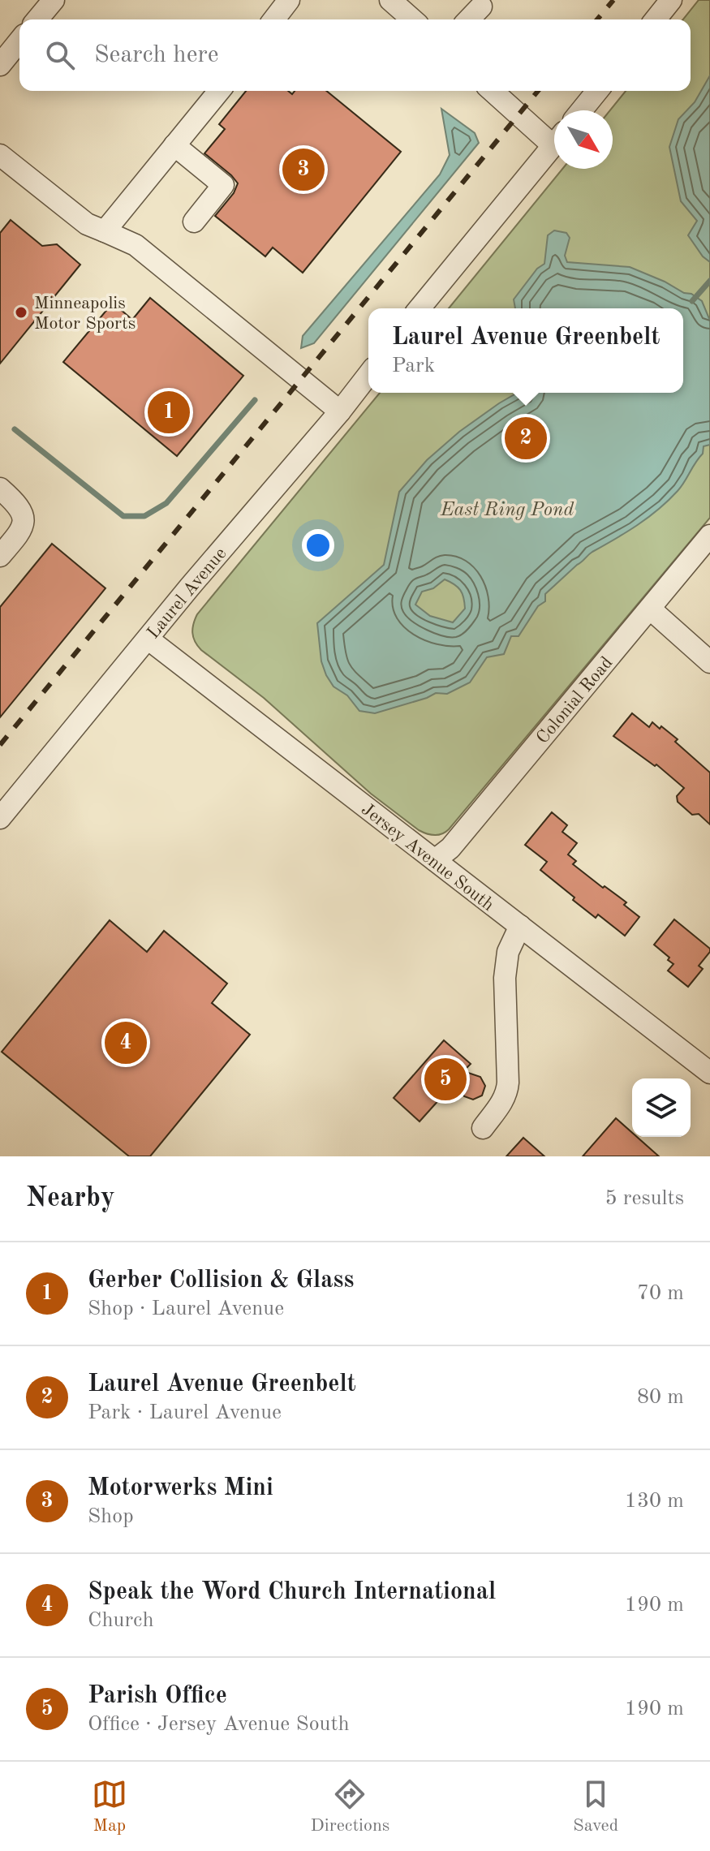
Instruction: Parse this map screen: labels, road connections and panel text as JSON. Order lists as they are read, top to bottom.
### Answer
{
  "streets": {
    "street": ["Laurel Avenue", "Colonial Road", "Jersey Avenue South"]
  },
  "crossings": [
    ["Laurel Avenue", "Jersey Avenue South"],
    ["Colonial Road", "Jersey Avenue South"]
  ],
  "water": ["East Ring Pond"],
  "places": ["Minneapolis Motor Sports"],
  "north": "bottom right",
  "page": {
    "search": "Search here",
    "pins": [
      "3",
      "1",
      "2",
      "4",
      "5"
    ],
    "popup": ["Laurel Avenue Greenbelt", "Park"],
    "heading": ["Nearby", "5 results"],
    "list": [
      {
        "mark": "1",
        "name": "Gerber Collision & Glass",
        "note": "Shop · Laurel Avenue",
        "value": "70 m"
      },
      {
        "mark": "2",
        "name": "Laurel Avenue Greenbelt",
        "note": "Park · Laurel Avenue",
        "value": "80 m"
      },
      {
        "mark": "3",
        "name": "Motorwerks Mini",
        "note": "Shop",
        "value": "130 m"
      },
      {
        "mark": "4",
        "name": "Speak the Word Church International",
        "note": "Church",
        "value": "190 m"
      },
      {
        "mark": "5",
        "name": "Parish Office",
        "note": "Office · Jersey Avenue South",
        "value": "190 m"
      }
    ],
    "nav": ["Map", "Directions", "Saved"]
  }
}
